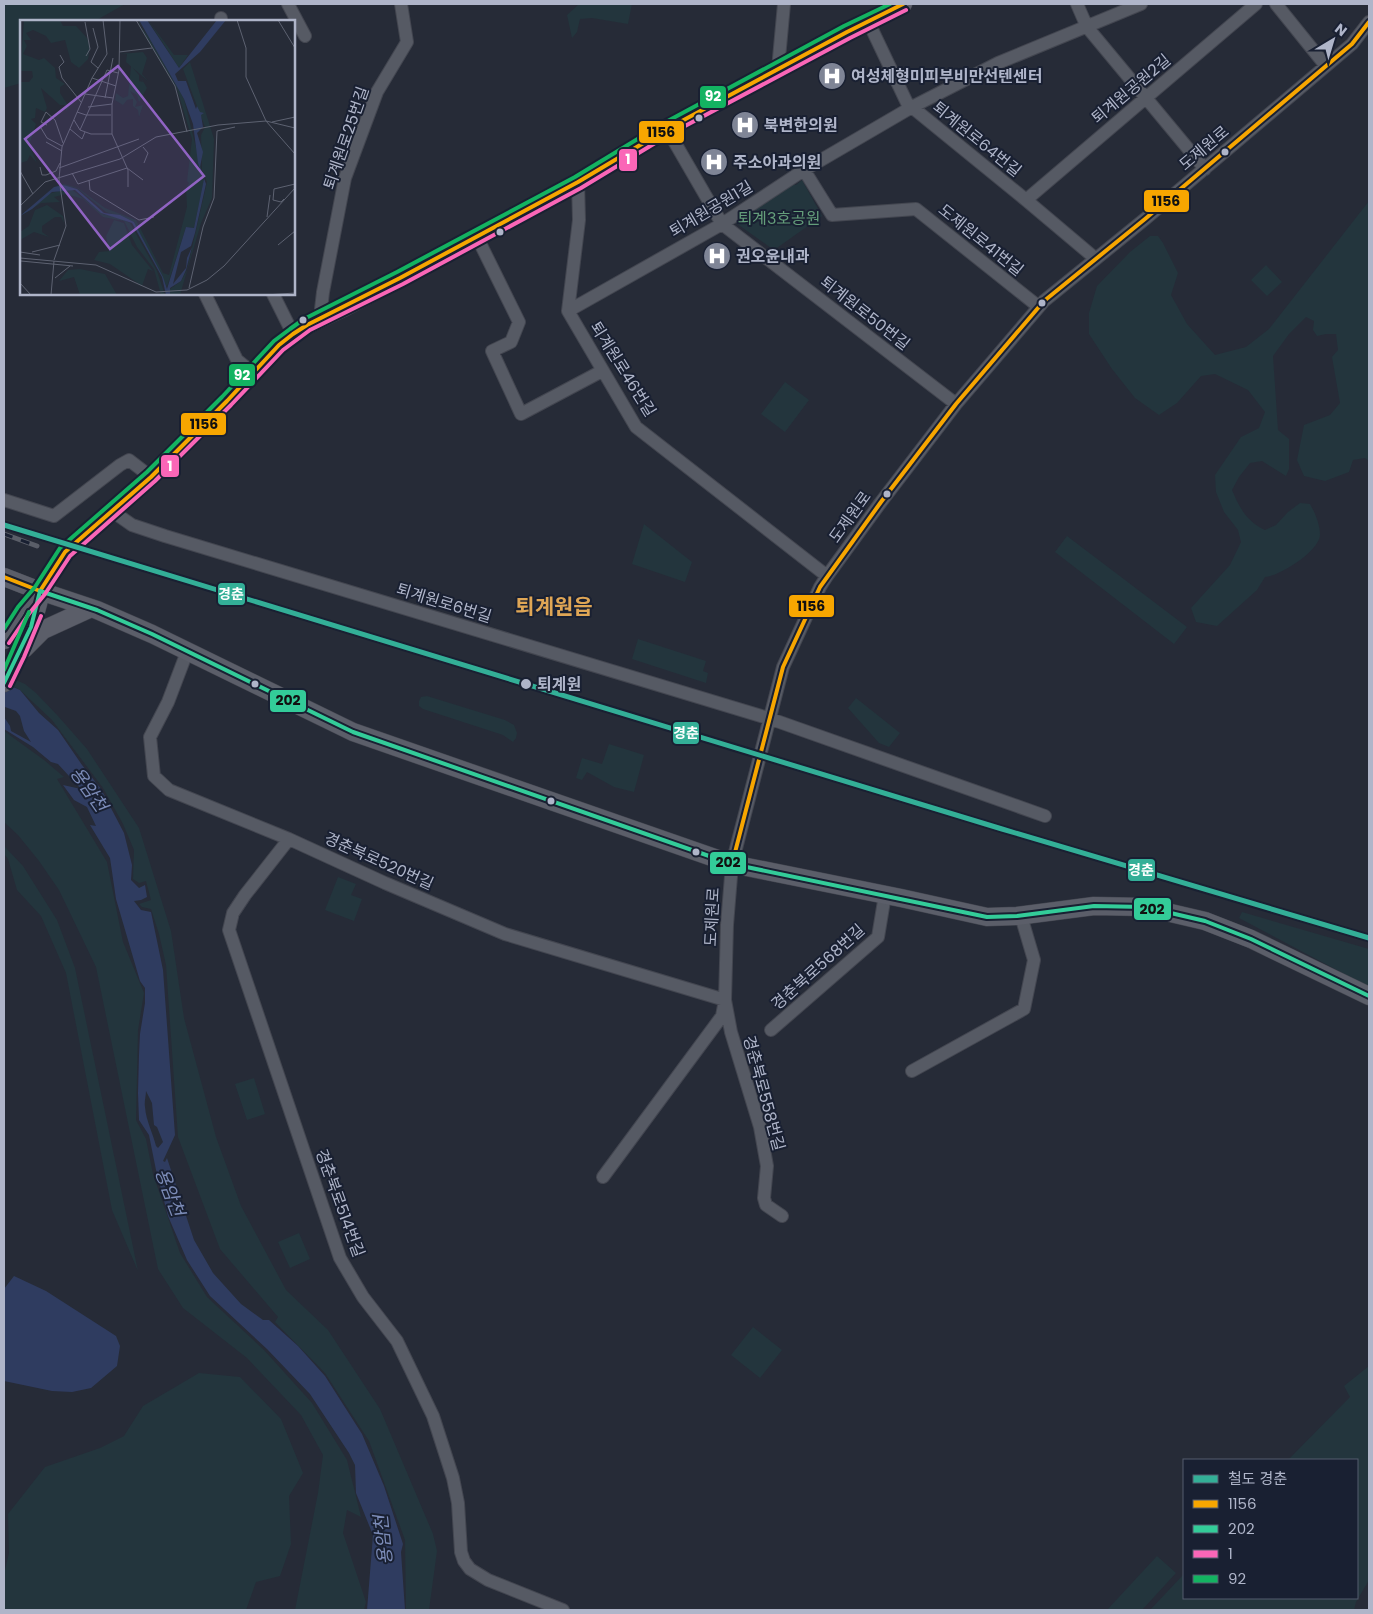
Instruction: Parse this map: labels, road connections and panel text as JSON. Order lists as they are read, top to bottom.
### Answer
{
  "streets": {
    "street": [
      "퇴계원공원2길",
      "퇴계원로25번길",
      "퇴계원로64번길",
      "도제원로",
      "퇴계원공원1길",
      "도제원로41번길",
      "퇴계원로50번길",
      "퇴계원로46번길",
      "퇴계원로6번길",
      "경춘북로520번길",
      "경춘북로568번길",
      "경춘북로558번길",
      "경춘북로514번길"
    ]
  },
  "crossings": [
    ["퇴계원공원2길", "퇴계원로64번길"],
    ["퇴계원로64번길", "도제원로"],
    ["퇴계원로64번길", "퇴계원공원1길"],
    ["도제원로", "도제원로41번길"],
    ["도제원로", "퇴계원로50번길"],
    ["도제원로", "퇴계원로46번길"],
    ["도제원로", "퇴계원로6번길"],
    ["도제원로", "경춘북로520번길"],
    ["도제원로", "경춘북로558번길"],
    ["퇴계원공원1길", "도제원로41번길"],
    ["퇴계원공원1길", "퇴계원로50번길"],
    ["퇴계원공원1길", "퇴계원로46번길"],
    ["경춘북로520번길", "경춘북로558번길"],
    ["경춘북로520번길", "경춘북로514번길"]
  ],
  "districts": ["퇴계원읍"],
  "water": ["용암천"],
  "parks": ["퇴계3호공원"],
  "places": {
    "hospital": [
      "여성체형미피부비만선텐센터",
      "북변한의원",
      "주소아과의원",
      "권오윤내과"
    ],
    "other": ["퇴계원"]
  },
  "lines": [
    "transit line 1156",
    "transit line 92",
    "transit line 1",
    "rail line 경춘",
    "transit line 202"
  ],
  "legend": [
    "철도 경춘",
    "1156",
    "202",
    "1",
    "92"
  ],
  "north": "top right"
}
